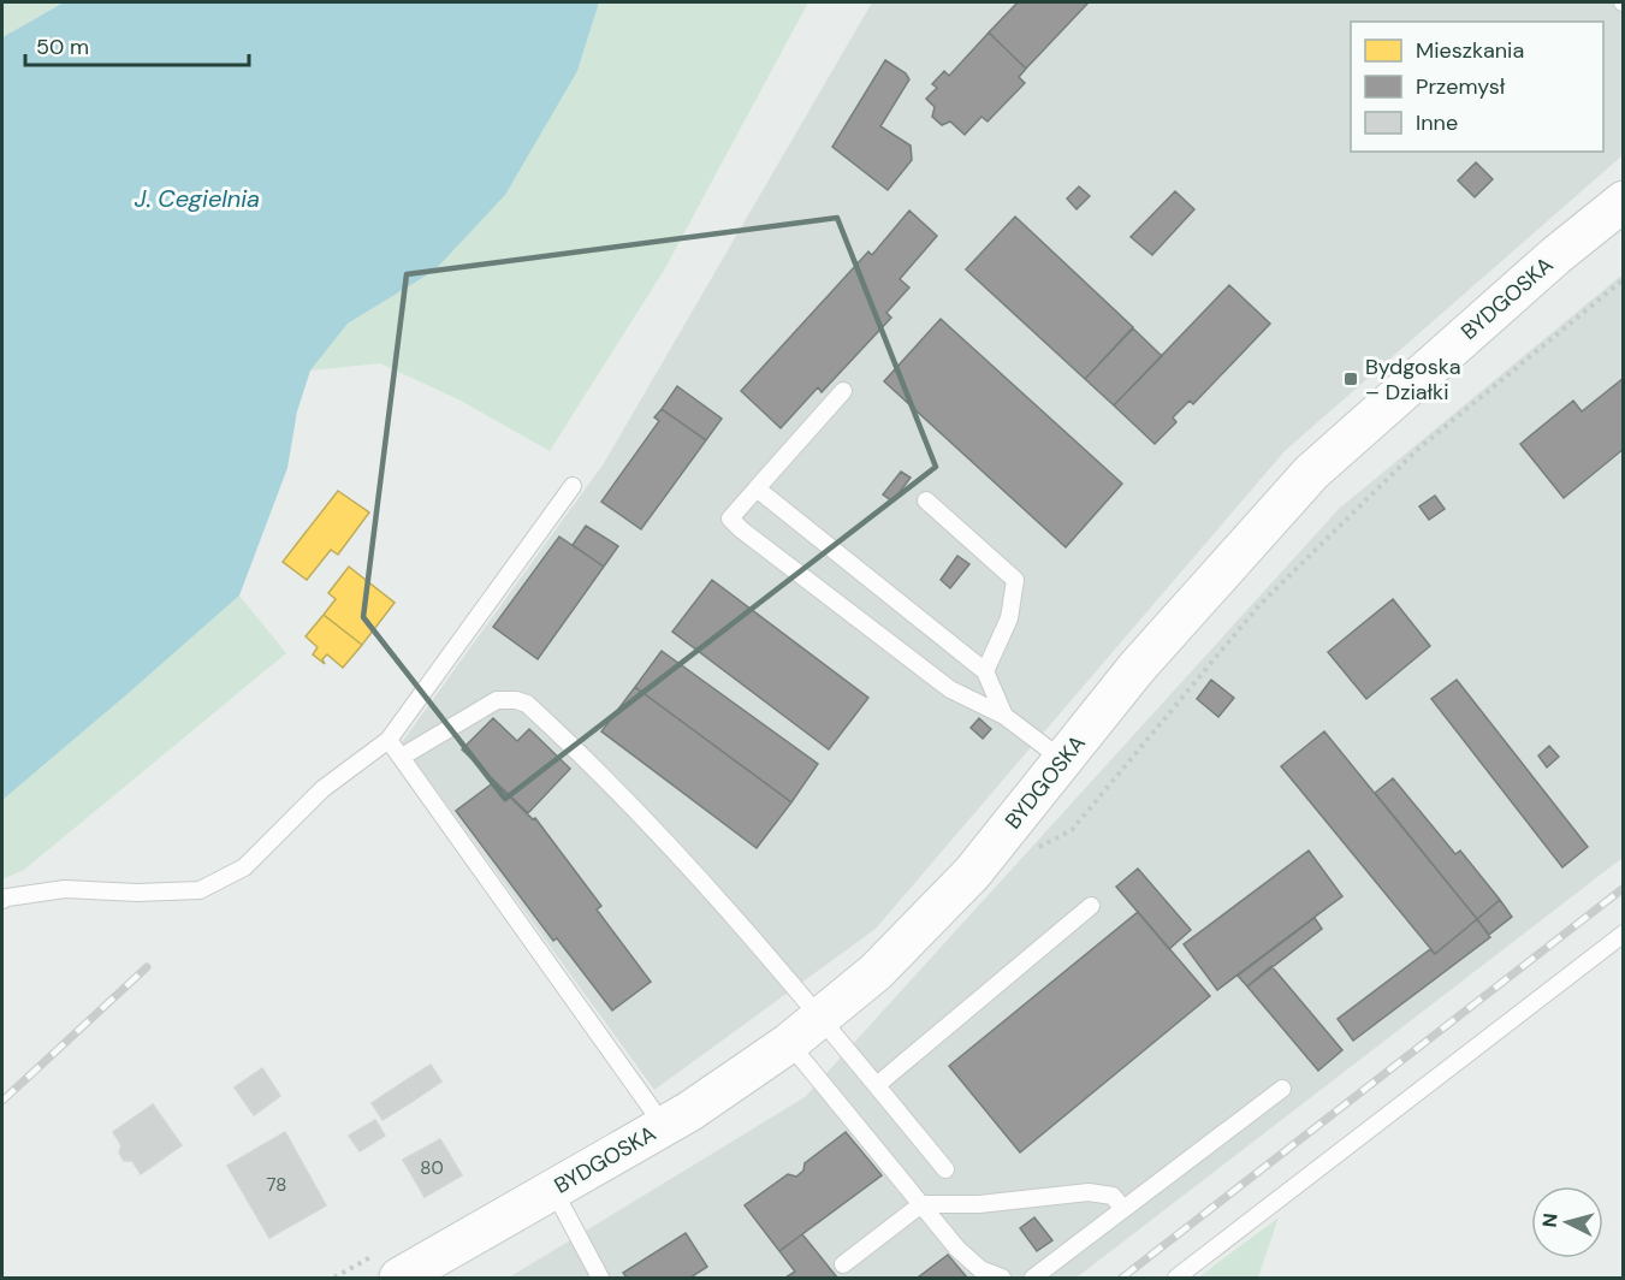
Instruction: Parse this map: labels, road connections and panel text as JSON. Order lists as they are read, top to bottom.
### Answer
{
  "streets": {
    "street": ["BYDGOSKA"]
  },
  "water": ["J. Cegielnia"],
  "places": {
    "transit": ["Bydgoska – Działki"]
  },
  "house_numbers": ["80", "78"],
  "legend": ["Mieszkania", "Przemysł", "Inne"],
  "scale_bar": "50 m",
  "north": "left"
}
